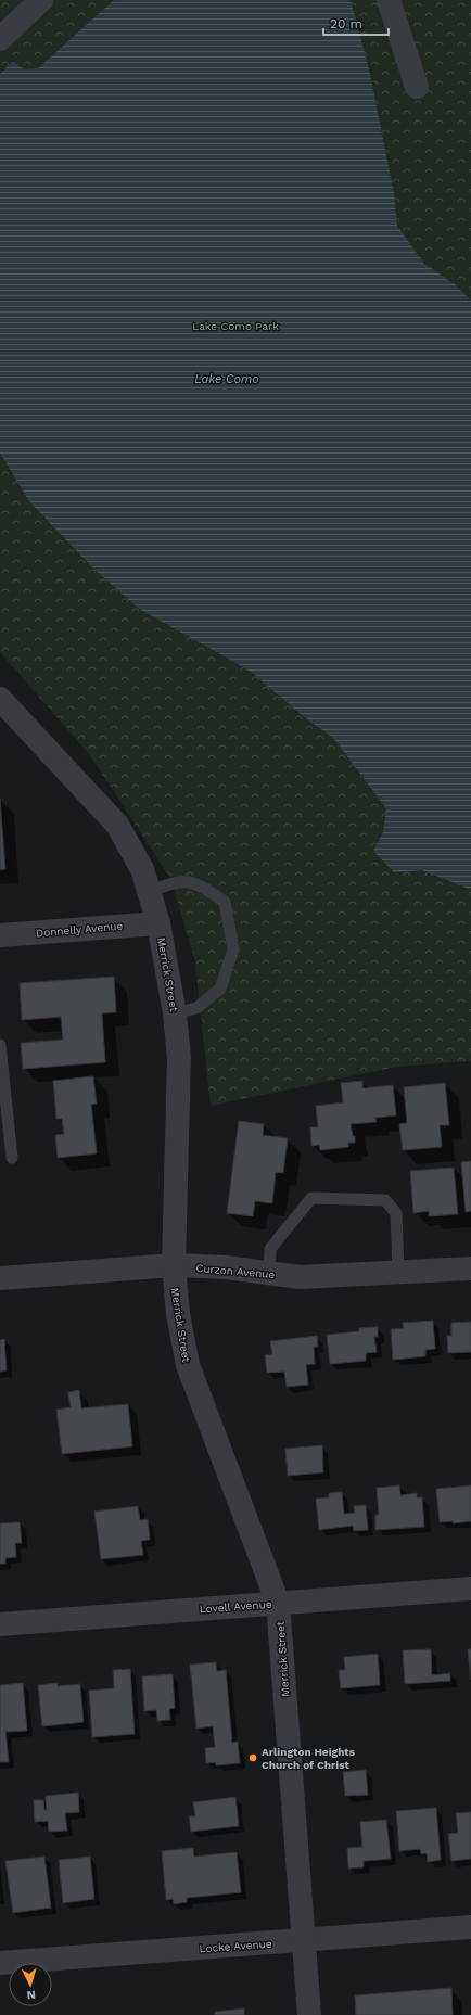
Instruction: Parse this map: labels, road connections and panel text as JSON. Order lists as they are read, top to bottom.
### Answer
{
  "streets": {
    "street": [
      "Donnelly Avenue",
      "Merrick Street",
      "Curzon Avenue",
      "Lovell Avenue",
      "Locke Avenue"
    ]
  },
  "crossings": [
    ["Donnelly Avenue", "Merrick Street"],
    ["Merrick Street", "Curzon Avenue"],
    ["Merrick Street", "Lovell Avenue"],
    ["Merrick Street", "Locke Avenue"]
  ],
  "water": ["Lake Como"],
  "parks": ["Lake Como Park"],
  "places": ["Arlington Heights Church of Christ"],
  "scale_bar": "20 m",
  "north": "bottom"
}
